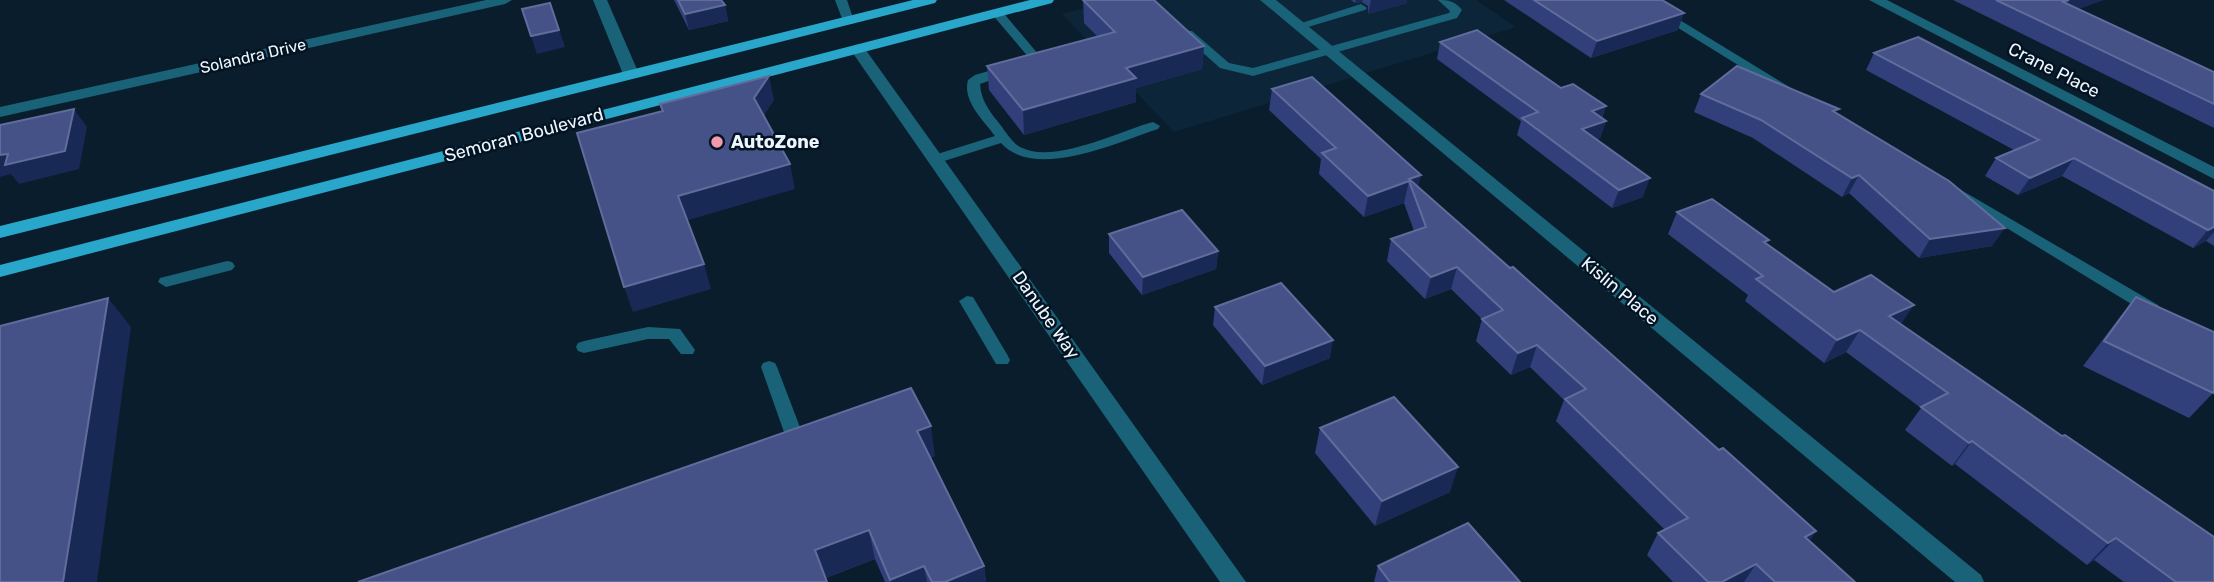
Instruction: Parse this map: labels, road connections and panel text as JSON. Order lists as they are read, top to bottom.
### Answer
{
  "streets": {
    "main road": ["Semoran Boulevard"],
    "street": [
      "Solandra Drive",
      "Crane Place",
      "Kislin Place",
      "Danube Way"
    ]
  },
  "crossings": [
    ["Semoran Boulevard", "Danube Way"]
  ],
  "places": ["AutoZone"]
}
